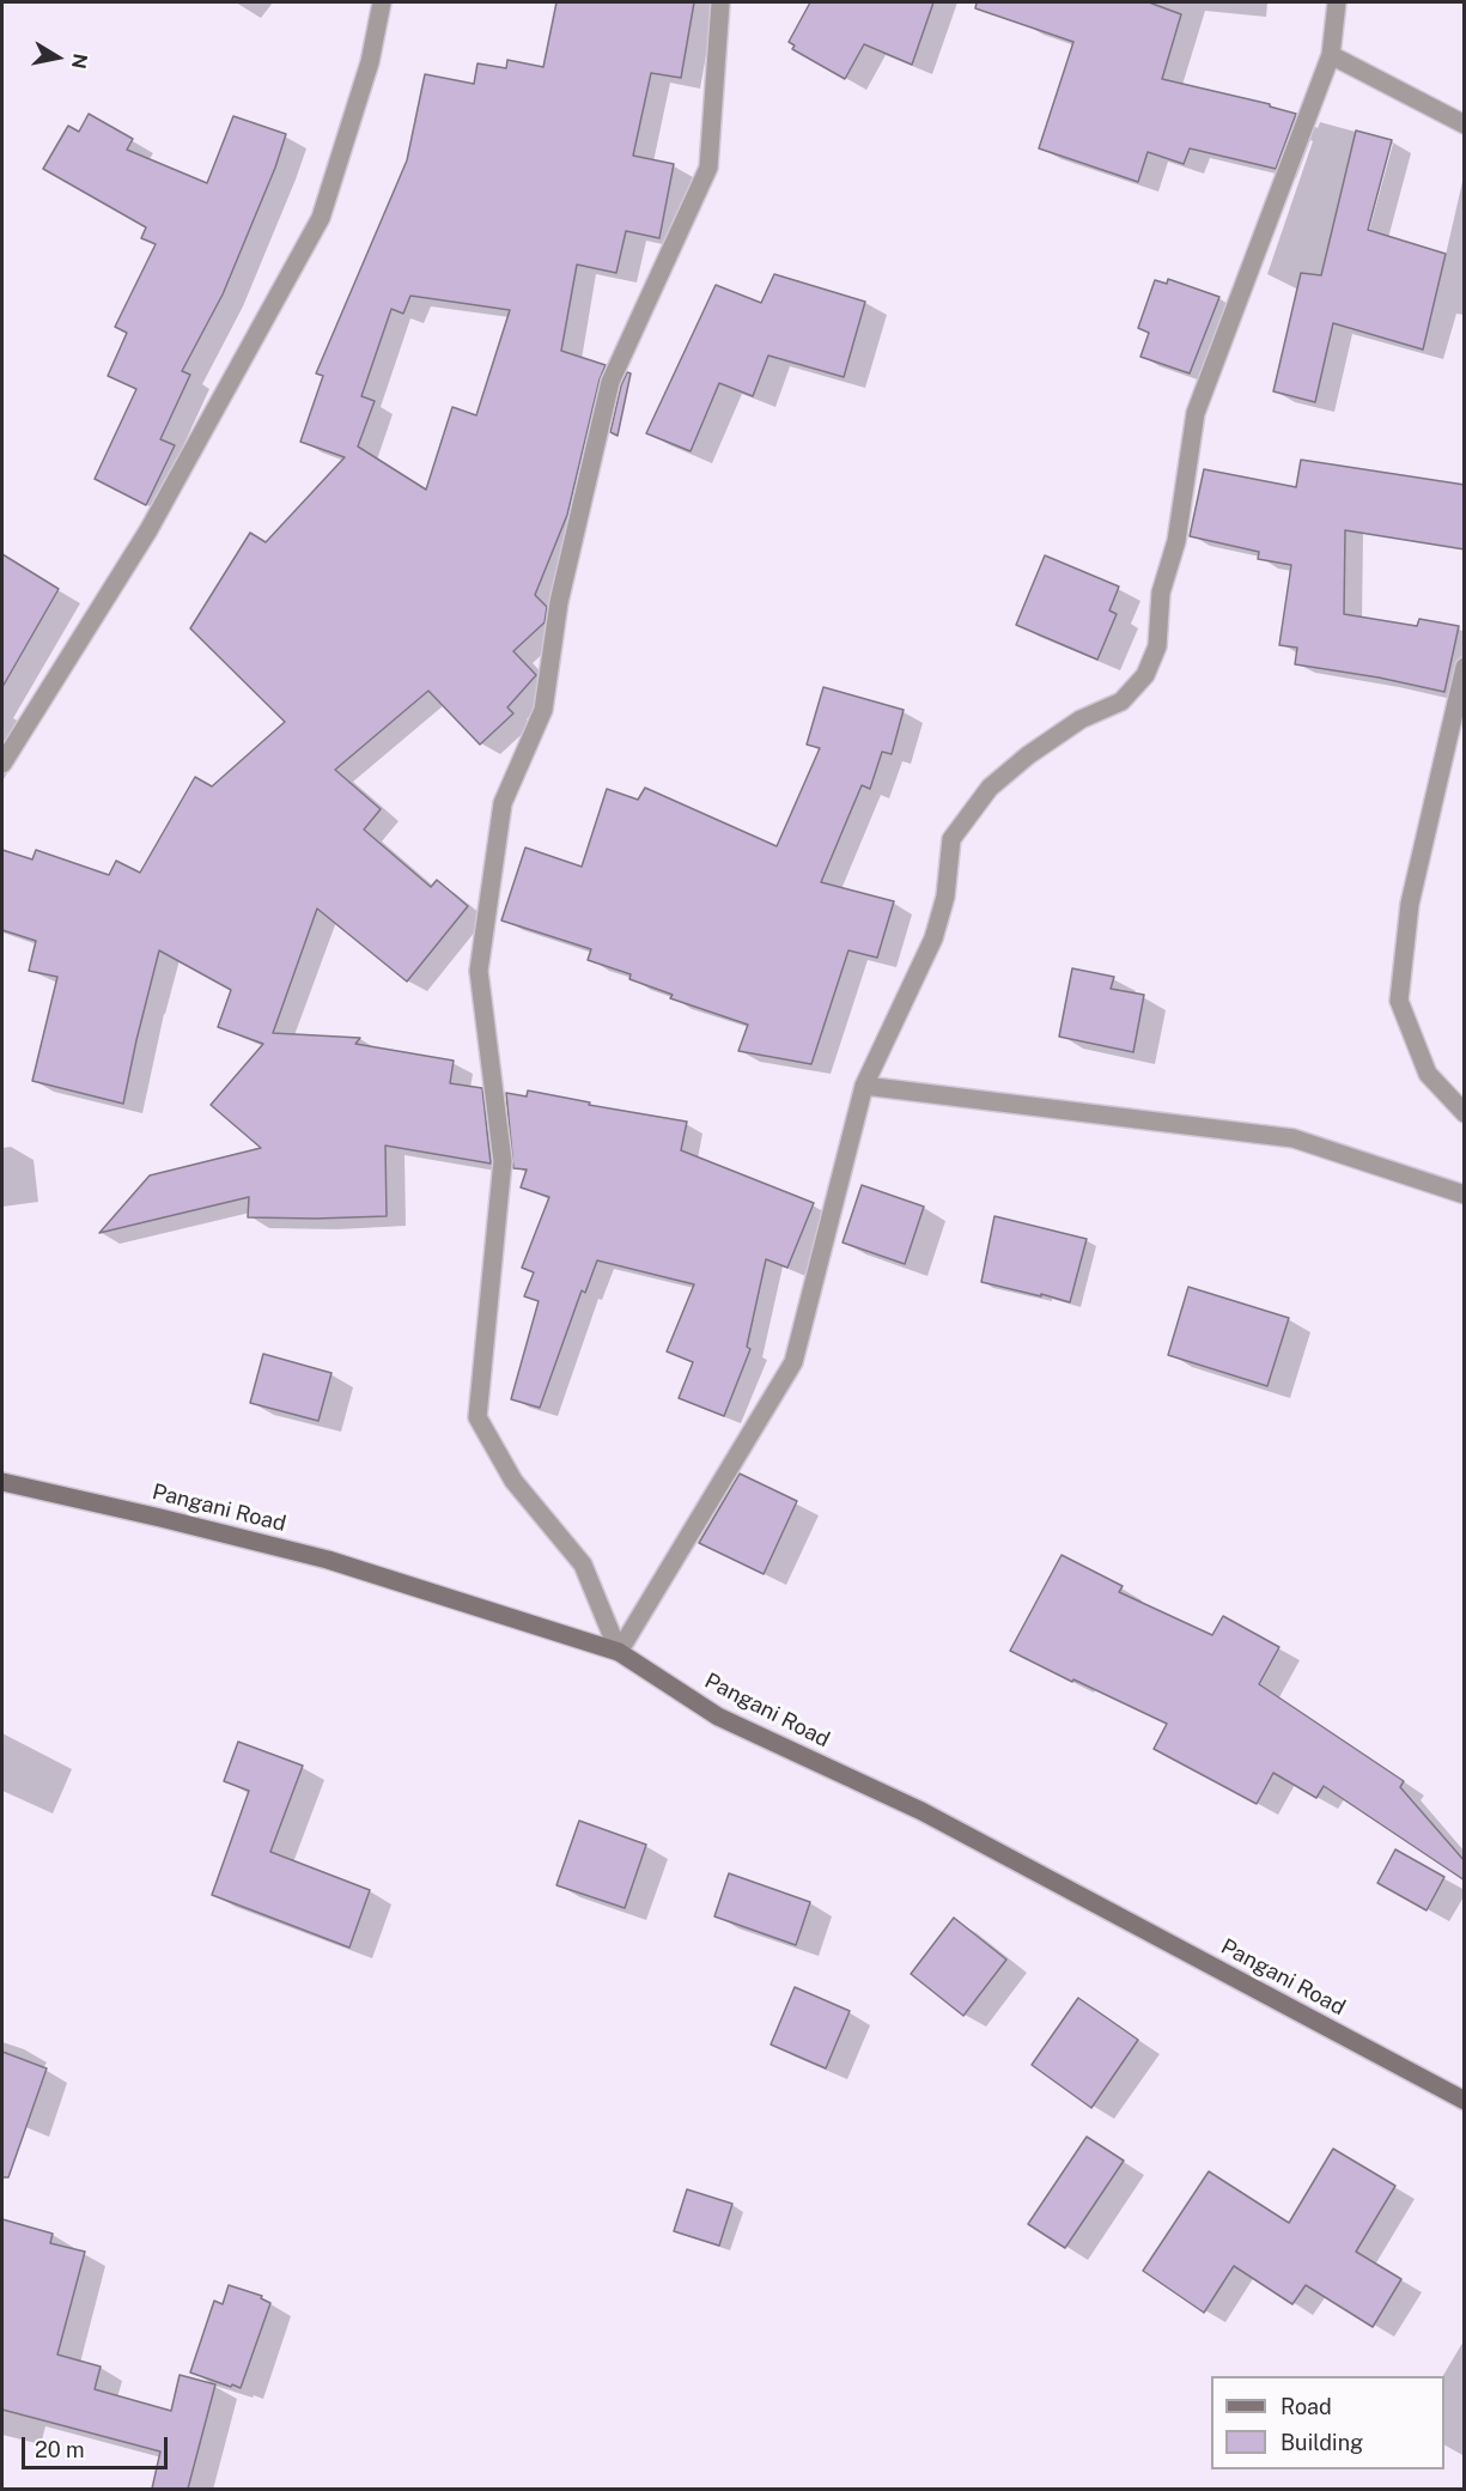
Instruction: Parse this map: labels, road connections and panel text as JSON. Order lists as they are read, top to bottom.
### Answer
{
  "streets": {
    "main road": ["Pangani Road"]
  },
  "legend": ["Road", "Building"],
  "scale_bar": "20 m",
  "north": "right"
}
